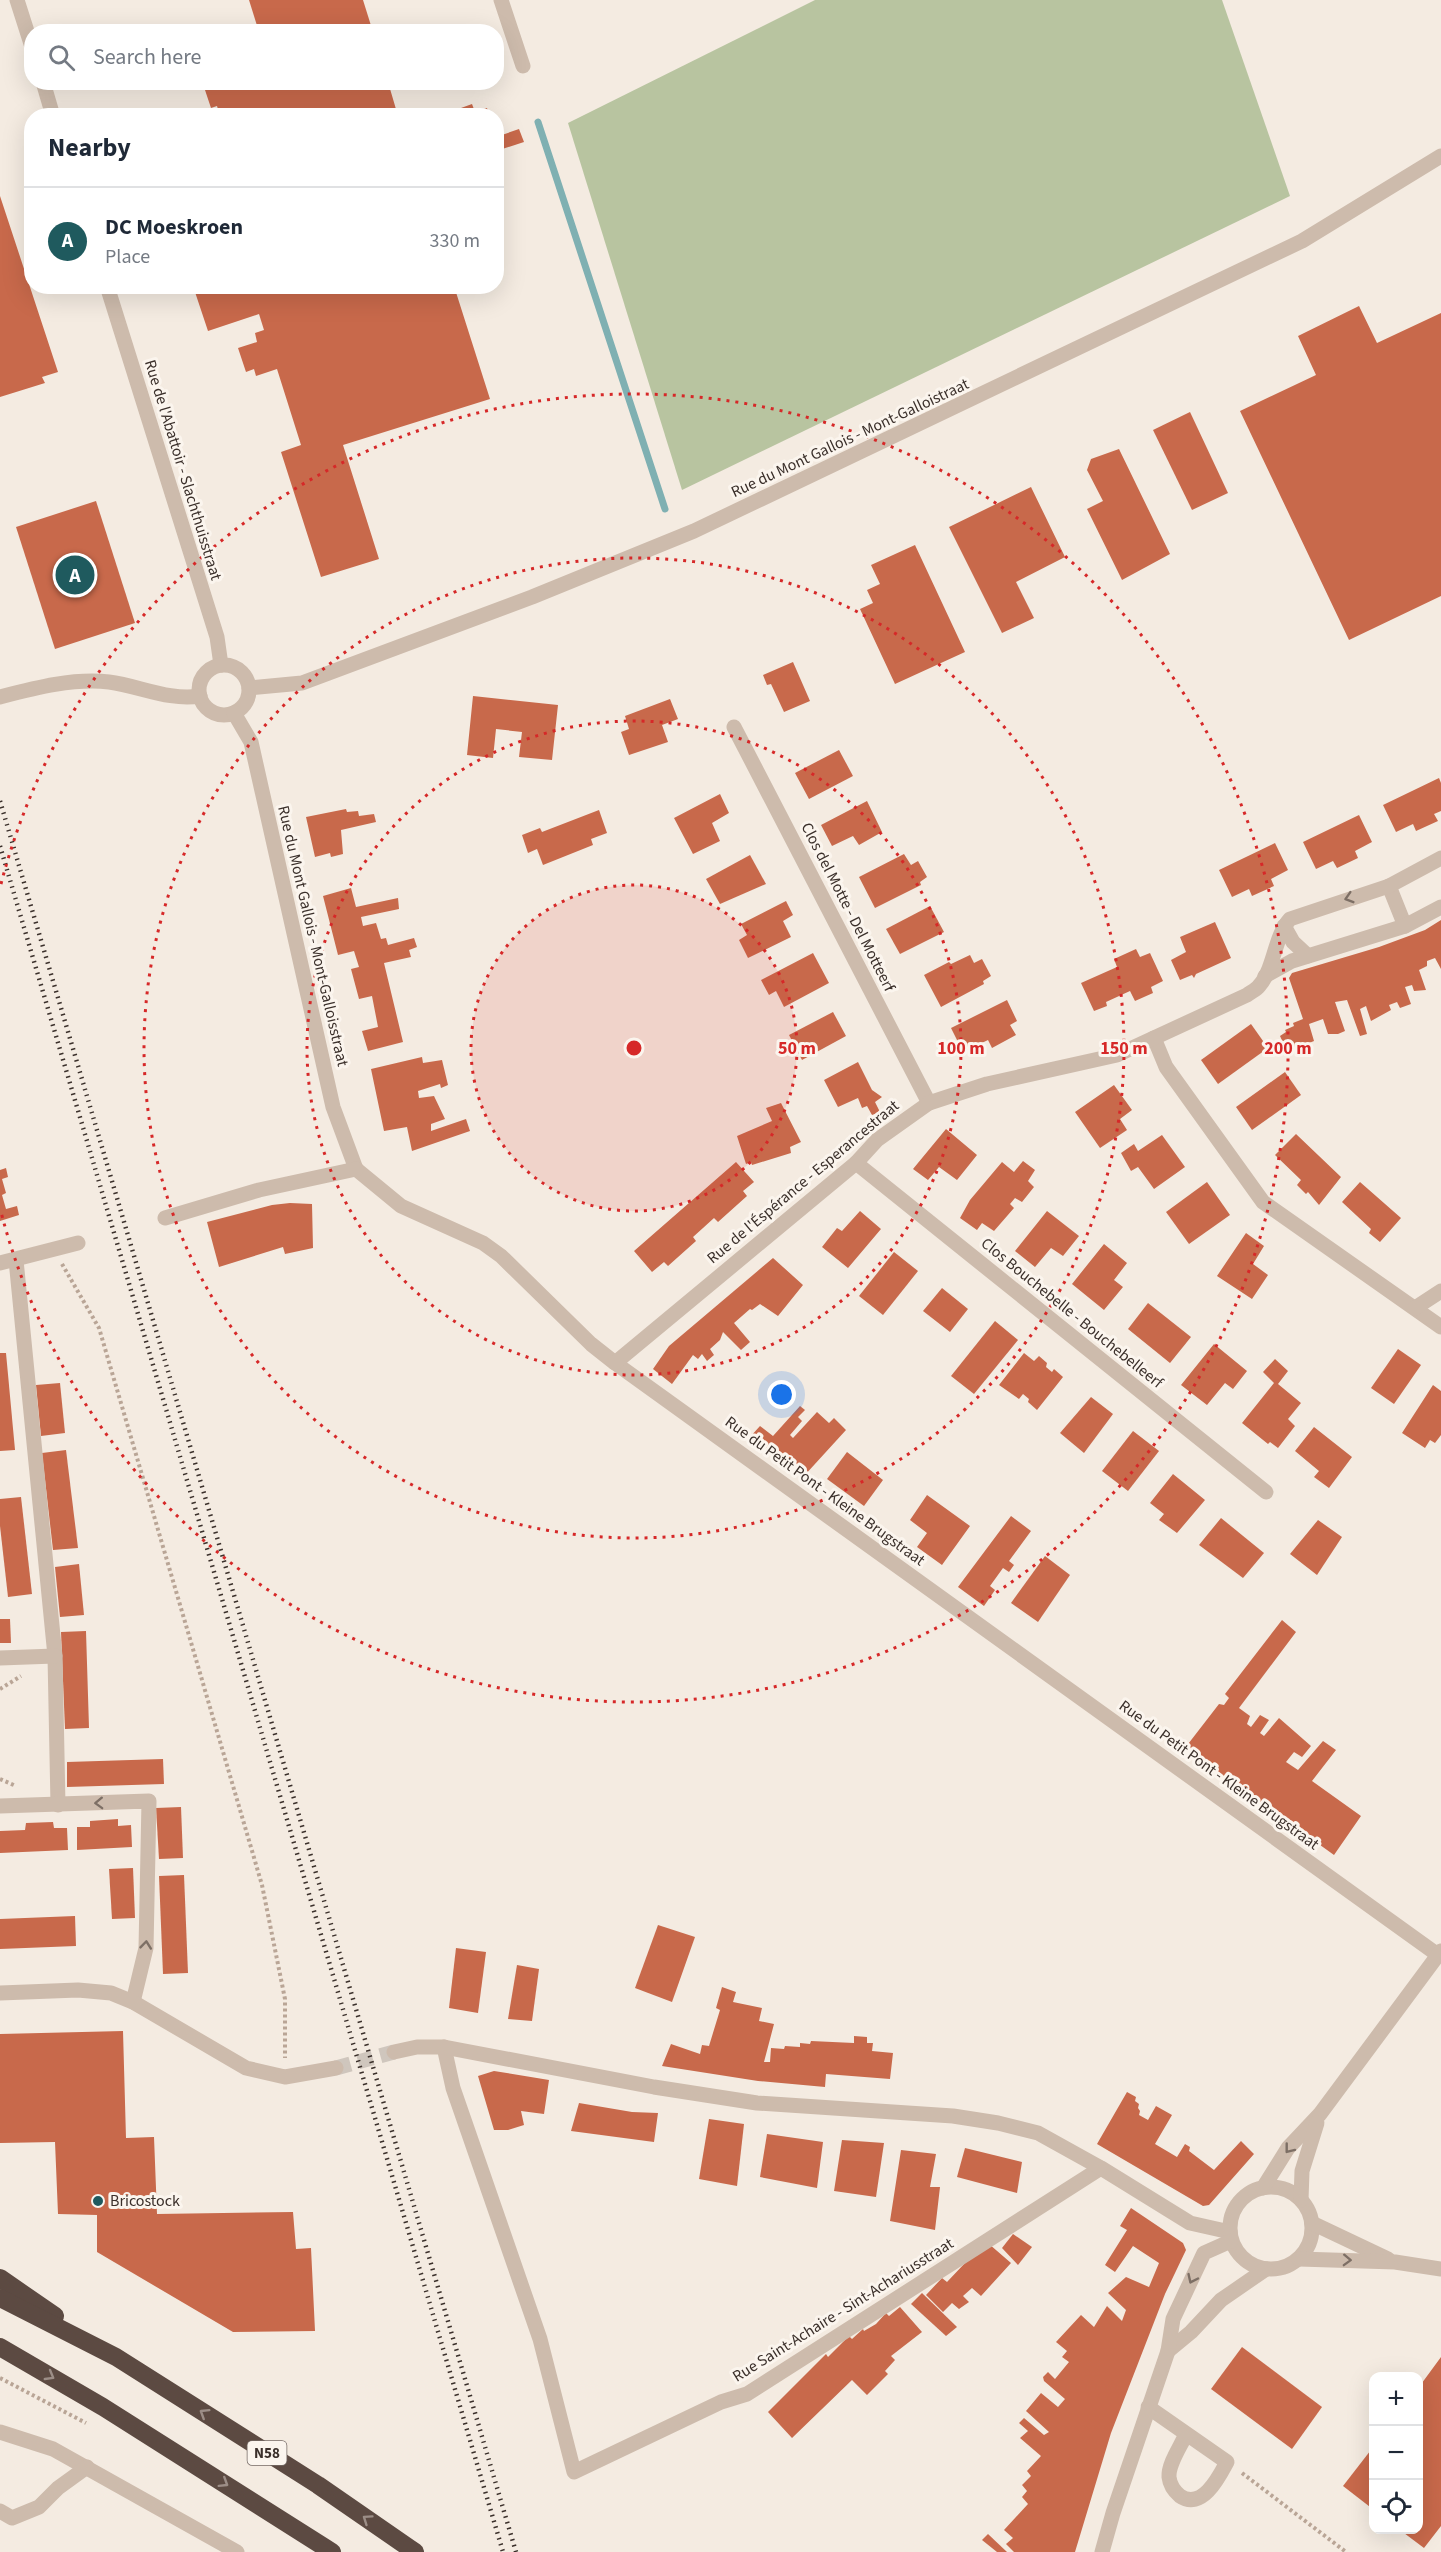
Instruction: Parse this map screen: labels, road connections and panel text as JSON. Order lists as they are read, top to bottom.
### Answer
{
  "streets": {
    "highway": ["N58"],
    "street": [
      "Rue du Mont Gallois - Mont-Galloistraat",
      "Rue de l'Abattoir - Slachthuisstraat",
      "Clos del Motte - Del Motteerf",
      "Rue du Mont Gallois - Mont-Galloisstraat",
      "Rue de l'Éspérance - Esperancestraat",
      "Clos Bouchebelle - Bouchebelleerf",
      "Rue du Petit Pont - Kleine Brugstraat",
      "Rue Saint-Achaire - Sint-Achariusstraat"
    ]
  },
  "crossings": [
    ["Rue du Mont Gallois - Mont-Galloistraat", "Rue de l'Abattoir - Slachthuisstraat"],
    ["Rue du Mont Gallois - Mont-Galloistraat", "Rue du Mont Gallois - Mont-Galloisstraat"],
    ["Rue de l'Abattoir - Slachthuisstraat", "Rue du Mont Gallois - Mont-Galloisstraat"],
    ["Clos del Motte - Del Motteerf", "Rue de l'Éspérance - Esperancestraat"],
    ["Rue du Mont Gallois - Mont-Galloisstraat", "Rue du Petit Pont - Kleine Brugstraat"],
    ["Rue de l'Éspérance - Esperancestraat", "Clos Bouchebelle - Bouchebelleerf"],
    ["Rue de l'Éspérance - Esperancestraat", "Rue du Petit Pont - Kleine Brugstraat"]
  ],
  "places": ["Bricostock"],
  "page": {
    "search": "Search here",
    "heading": "Nearby",
    "list": [
      {
        "mark": "A",
        "name": "DC Moeskroen",
        "note": "Place",
        "value": "330 m"
      }
    ],
    "pins": "A",
    "map_buttons": ["+", "−"]
  },
  "rings": [
    "50 m",
    "100 m",
    "150 m",
    "200 m"
  ]
}
